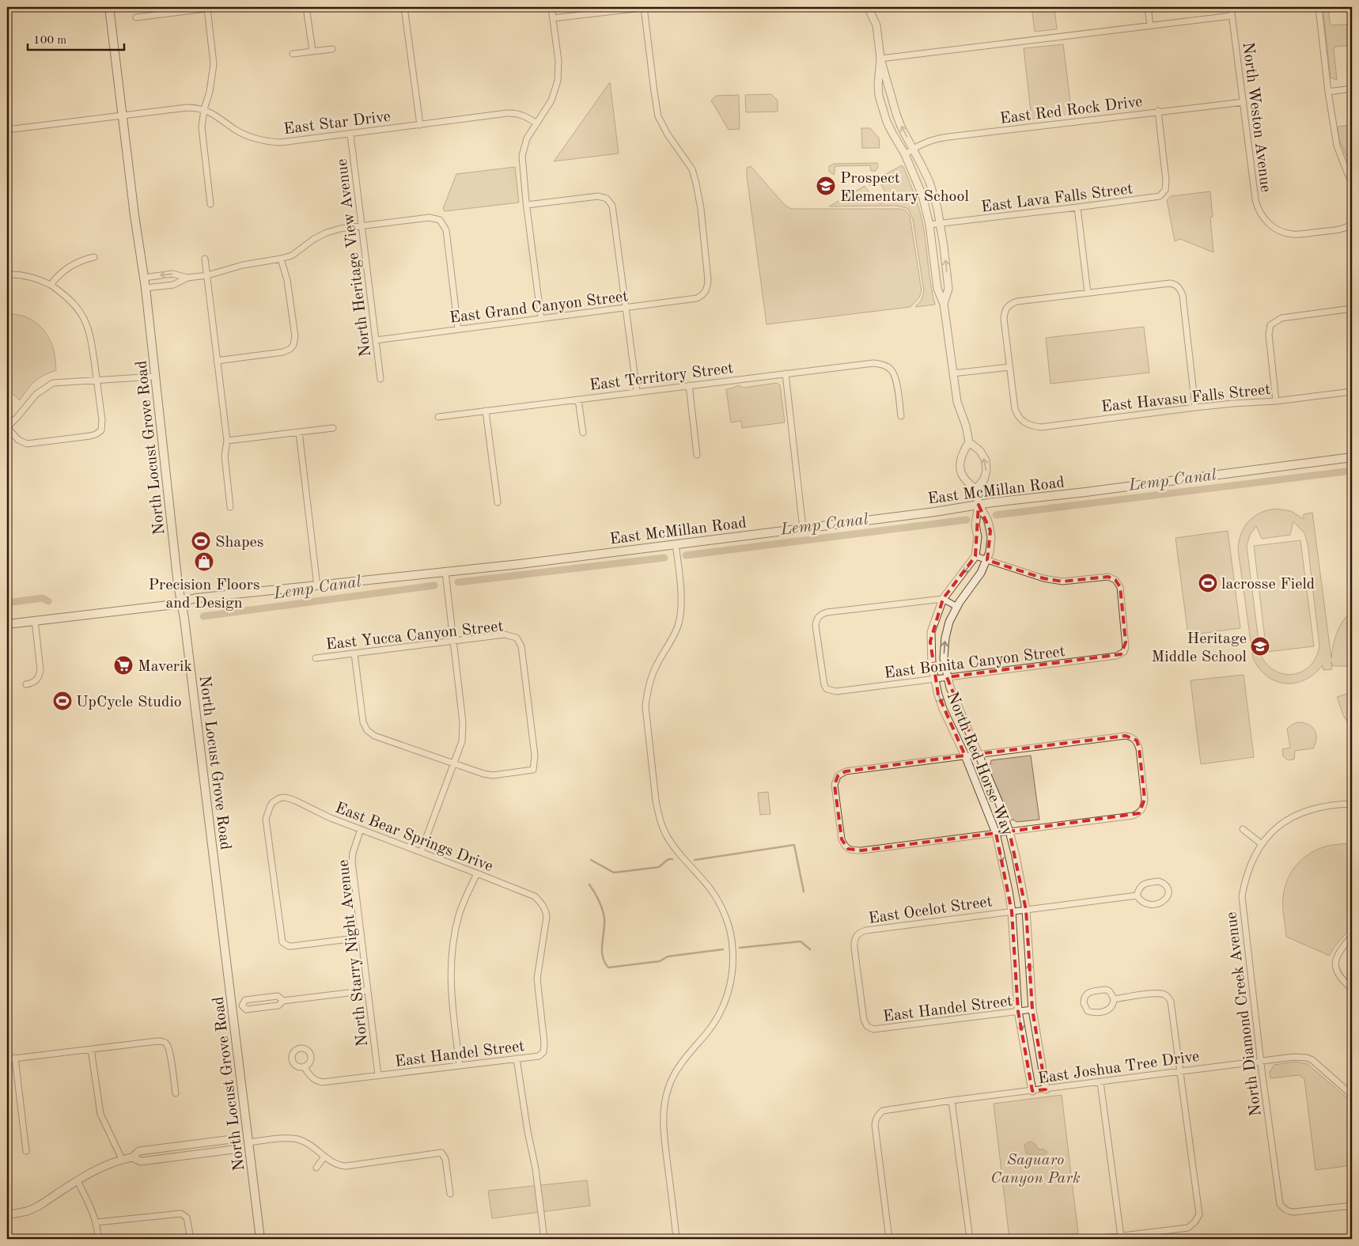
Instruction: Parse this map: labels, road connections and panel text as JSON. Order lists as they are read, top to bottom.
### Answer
{
  "streets": {
    "main road": ["North Locust Grove Road", "East McMillan Road"],
    "street": [
      "East Red Rock Drive",
      "North Weston Avenue",
      "East Star Drive",
      "East Lava Falls Street",
      "North Heritage View Avenue",
      "East Grand Canyon Street",
      "East Territory Street",
      "East Havasu Falls Street",
      "East Yucca Canyon Street",
      "East Bonita Canyon Street",
      "North Red Horse Way",
      "East Bear Springs Drive",
      "East Ocelot Street",
      "North Starry Night Avenue",
      "East Handel Street",
      "North Diamond Creek Avenue",
      "East Joshua Tree Drive"
    ]
  },
  "crossings": [
    ["East Red Rock Drive", "North Weston Avenue"],
    ["East Red Rock Drive", "East Lava Falls Street"],
    ["East Star Drive", "North Heritage View Avenue"],
    ["East Star Drive", "North Locust Grove Road"],
    ["North Heritage View Avenue", "East Grand Canyon Street"],
    ["North Locust Grove Road", "East McMillan Road"],
    ["East McMillan Road", "North Red Horse Way"],
    ["East Bonita Canyon Street", "North Red Horse Way"],
    ["North Red Horse Way", "East Ocelot Street"],
    ["North Red Horse Way", "East Handel Street"],
    ["North Red Horse Way", "East Joshua Tree Drive"],
    ["East Bear Springs Drive", "North Starry Night Avenue"],
    ["East Bear Springs Drive", "East Handel Street"],
    ["East Ocelot Street", "East Handel Street"],
    ["North Starry Night Avenue", "East Handel Street"],
    ["North Diamond Creek Avenue", "East Joshua Tree Drive"]
  ],
  "water": ["Lemp Canal"],
  "parks": ["Saguaro Canyon Park"],
  "places": {
    "school or university": ["Prospect Elementary School", "Heritage Middle School"],
    "sports": ["Shapes", "lacrosse Field", "UpCycle Studio"],
    "shop": ["Precision Floors and Design"],
    "supermarket": ["Maverik"]
  },
  "scale_bar": "100 m"
}
